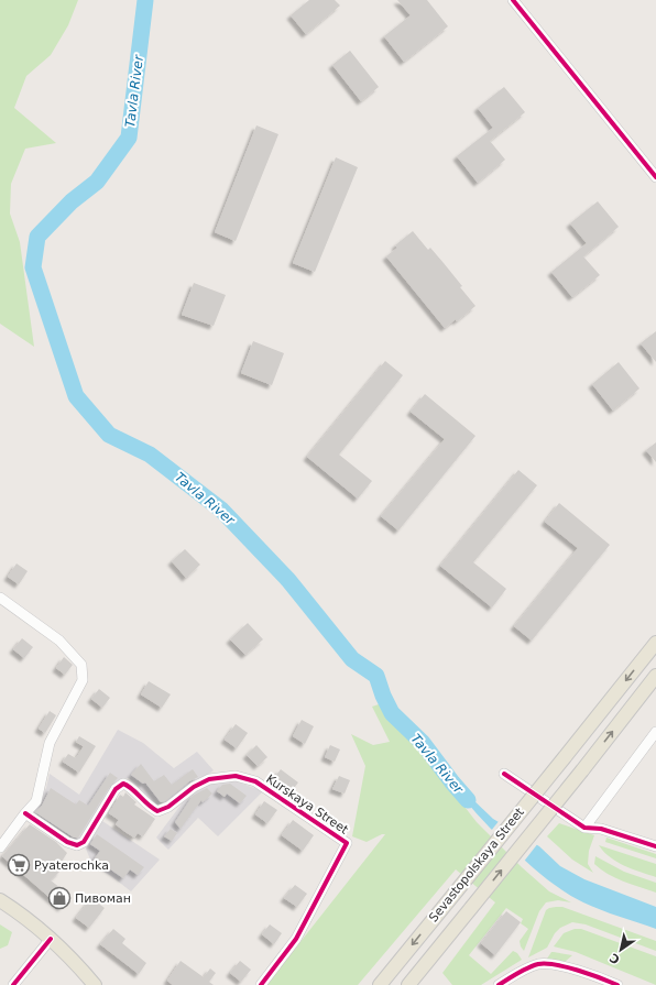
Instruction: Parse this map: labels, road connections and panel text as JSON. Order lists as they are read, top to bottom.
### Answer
{
  "streets": {
    "main road": ["Sevastopolskaya Street"],
    "street": ["Kurskaya Street"]
  },
  "water": ["Tavla River"],
  "places": {
    "supermarket": ["Pyaterochka"],
    "shop": ["Пивоман"]
  },
  "north": "bottom left"
}
